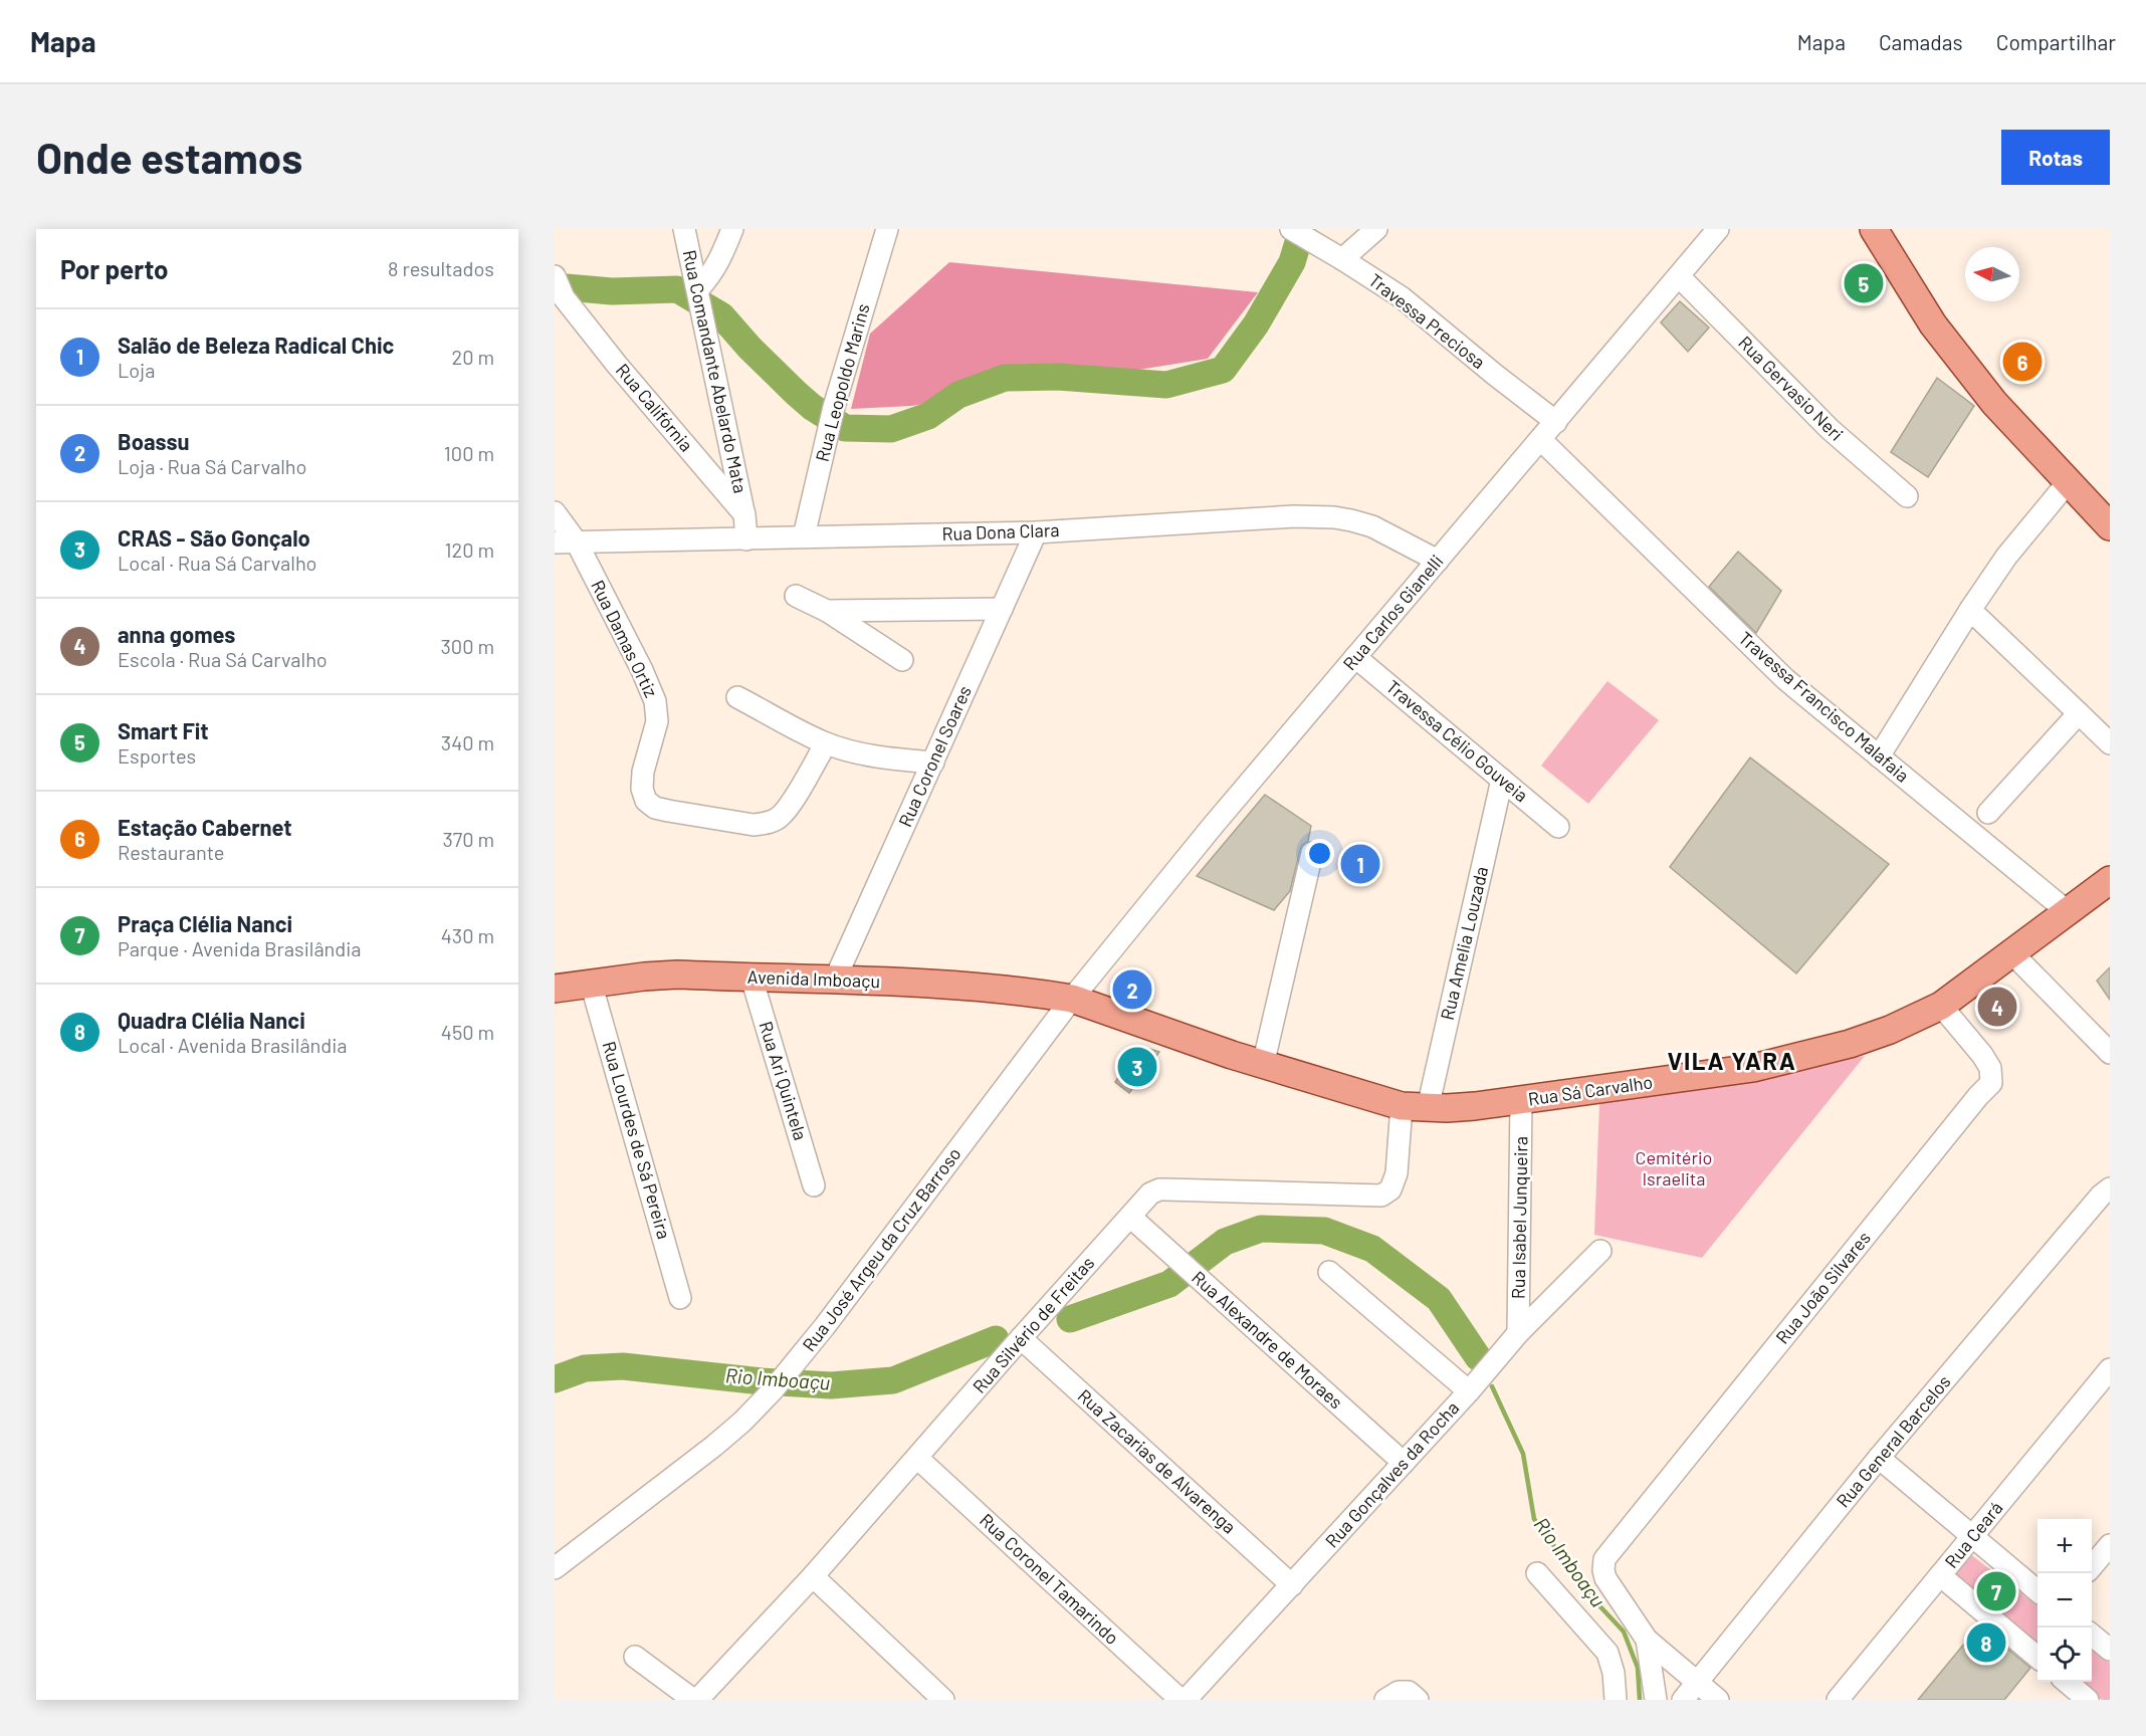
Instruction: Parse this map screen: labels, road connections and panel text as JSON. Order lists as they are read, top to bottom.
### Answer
{
  "streets": {
    "main road": ["Avenida Imboaçu", "Rua Sá Carvalho"],
    "street": [
      "Travessa Preciosa",
      "Rua Comandante Abelardo Mata",
      "Rua Leopoldo Marins",
      "Rua Gervasio Neri",
      "Rua Califórnia",
      "Rua Dona Clara",
      "Rua Carlos Gianelli",
      "Rua Damas Ortiz",
      "Travessa Francisco Malafaia",
      "Travessa Célio Gouveia",
      "Rua Coronel Soares",
      "Rua Amelia Louzada",
      "Rua Ari Quintela",
      "Rua Lourdes de Sá Pereira",
      "Rua Isabel Junqueira",
      "Rua José Argeu da Cruz Barroso",
      "Rua João Silvares",
      "Rua Silvério de Freitas",
      "Rua Alexandre de Moraes",
      "Rua General Barcelos",
      "Rua Zacarias de Alvarenga",
      "Rua Gonçalves da Rocha",
      "Rua Ceará",
      "Rua Coronel Tamarindo"
    ]
  },
  "crossings": [
    ["Travessa Preciosa", "Rua Carlos Gianelli"],
    ["Rua Comandante Abelardo Mata", "Rua Califórnia"],
    ["Rua Leopoldo Marins", "Rua Dona Clara"],
    ["Rua Gervasio Neri", "Rua Carlos Gianelli"],
    ["Rua Dona Clara", "Rua Carlos Gianelli"],
    ["Rua Dona Clara", "Rua Damas Ortiz"],
    ["Rua Dona Clara", "Rua Coronel Soares"],
    ["Rua Carlos Gianelli", "Travessa Francisco Malafaia"],
    ["Rua Carlos Gianelli", "Travessa Célio Gouveia"],
    ["Rua Carlos Gianelli", "Avenida Imboaçu"],
    ["Rua Carlos Gianelli", "Rua Sá Carvalho"],
    ["Rua Carlos Gianelli", "Rua José Argeu da Cruz Barroso"],
    ["Travessa Francisco Malafaia", "Rua Sá Carvalho"],
    ["Travessa Célio Gouveia", "Rua Amelia Louzada"],
    ["Rua Coronel Soares", "Avenida Imboaçu"],
    ["Rua Amelia Louzada", "Rua Sá Carvalho"],
    ["Rua Amelia Louzada", "Rua Silvério de Freitas"],
    ["Avenida Imboaçu", "Rua Ari Quintela"],
    ["Avenida Imboaçu", "Rua Sá Carvalho"],
    ["Avenida Imboaçu", "Rua Lourdes de Sá Pereira"],
    ["Avenida Imboaçu", "Rua José Argeu da Cruz Barroso"],
    ["Rua Sá Carvalho", "Rua Isabel Junqueira"],
    ["Rua Sá Carvalho", "Rua José Argeu da Cruz Barroso"],
    ["Rua Sá Carvalho", "Rua João Silvares"],
    ["Rua Sá Carvalho", "Rua Silvério de Freitas"],
    ["Rua Isabel Junqueira", "Rua Gonçalves da Rocha"],
    ["Rua Silvério de Freitas", "Rua Alexandre de Moraes"],
    ["Rua Silvério de Freitas", "Rua Zacarias de Alvarenga"],
    ["Rua Silvério de Freitas", "Rua Coronel Tamarindo"],
    ["Rua Alexandre de Moraes", "Rua Gonçalves da Rocha"],
    ["Rua Zacarias de Alvarenga", "Rua Gonçalves da Rocha"],
    ["Rua Gonçalves da Rocha", "Rua Coronel Tamarindo"]
  ],
  "districts": ["VILA YARA"],
  "water": ["Rio Imboaçu"],
  "parks": ["Cemitério Israelita"],
  "north": "left",
  "page": {
    "header": "Mapa",
    "nav": ["Mapa", "Camadas", "Compartilhar"],
    "buttons": "Rotas",
    "title": "Onde estamos",
    "heading": ["Por perto", "8 resultados"],
    "pins": [
      "5",
      "6",
      "1",
      "2",
      "4",
      "3",
      "7",
      "8"
    ],
    "list": [
      {
        "mark": "1",
        "name": "Salão de Beleza Radical Chic",
        "note": "Loja",
        "value": "20 m"
      },
      {
        "mark": "2",
        "name": "Boassu",
        "note": "Loja · Rua Sá Carvalho",
        "value": "100 m"
      },
      {
        "mark": "3",
        "name": "CRAS - São Gonçalo",
        "note": "Local · Rua Sá Carvalho",
        "value": "120 m"
      },
      {
        "mark": "4",
        "name": "anna gomes",
        "note": "Escola · Rua Sá Carvalho",
        "value": "300 m"
      },
      {
        "mark": "5",
        "name": "Smart Fit",
        "note": "Esportes",
        "value": "340 m"
      },
      {
        "mark": "6",
        "name": "Estação Cabernet",
        "note": "Restaurante",
        "value": "370 m"
      },
      {
        "mark": "7",
        "name": "Praça Clélia Nanci",
        "note": "Parque · Avenida Brasilândia",
        "value": "430 m"
      },
      {
        "mark": "8",
        "name": "Quadra Clélia Nanci",
        "note": "Local · Avenida Brasilândia",
        "value": "450 m"
      }
    ],
    "map_buttons": ["+", "−"]
  }
}
